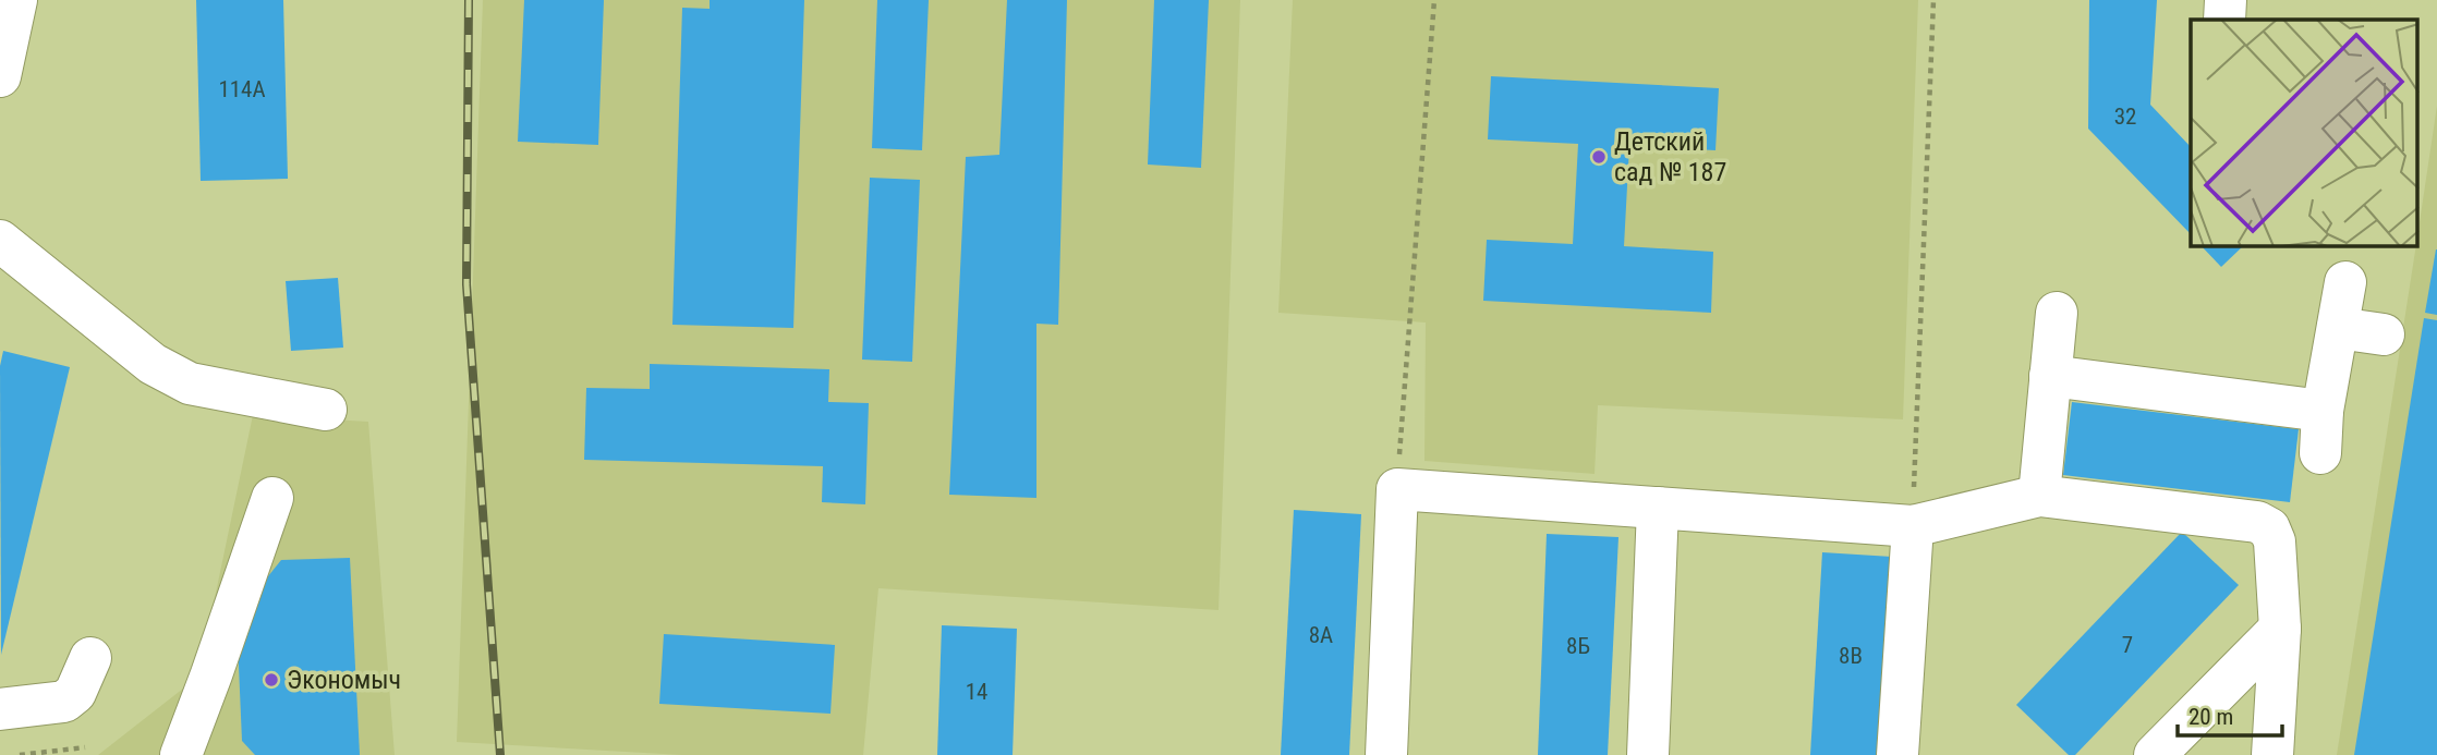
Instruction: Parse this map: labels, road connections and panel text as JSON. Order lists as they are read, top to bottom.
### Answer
{
  "places": ["Детский сад № 187", "Экономыч"],
  "house_numbers": [
    "114А",
    "32",
    "8А",
    "7",
    "8Б",
    "8В",
    "14"
  ],
  "scale_bar": "20 m"
}
